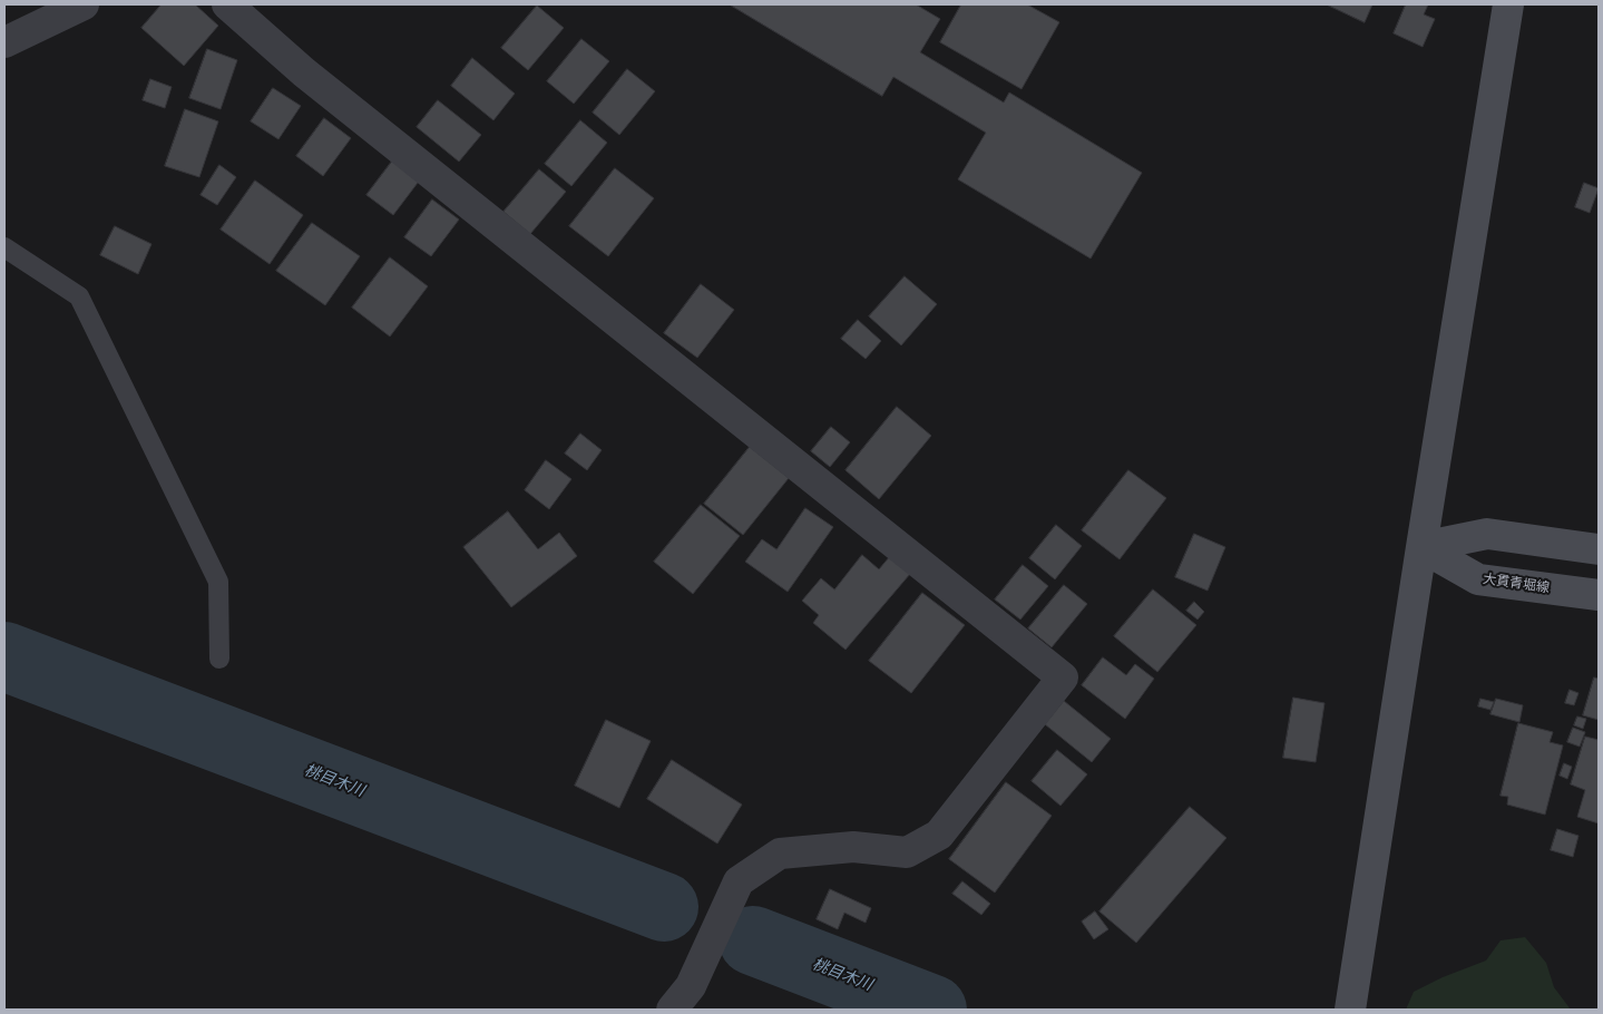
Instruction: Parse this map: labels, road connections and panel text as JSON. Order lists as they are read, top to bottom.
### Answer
{
  "streets": {
    "street": ["大貫青堀線"]
  },
  "water": ["桃目木川"]
}
